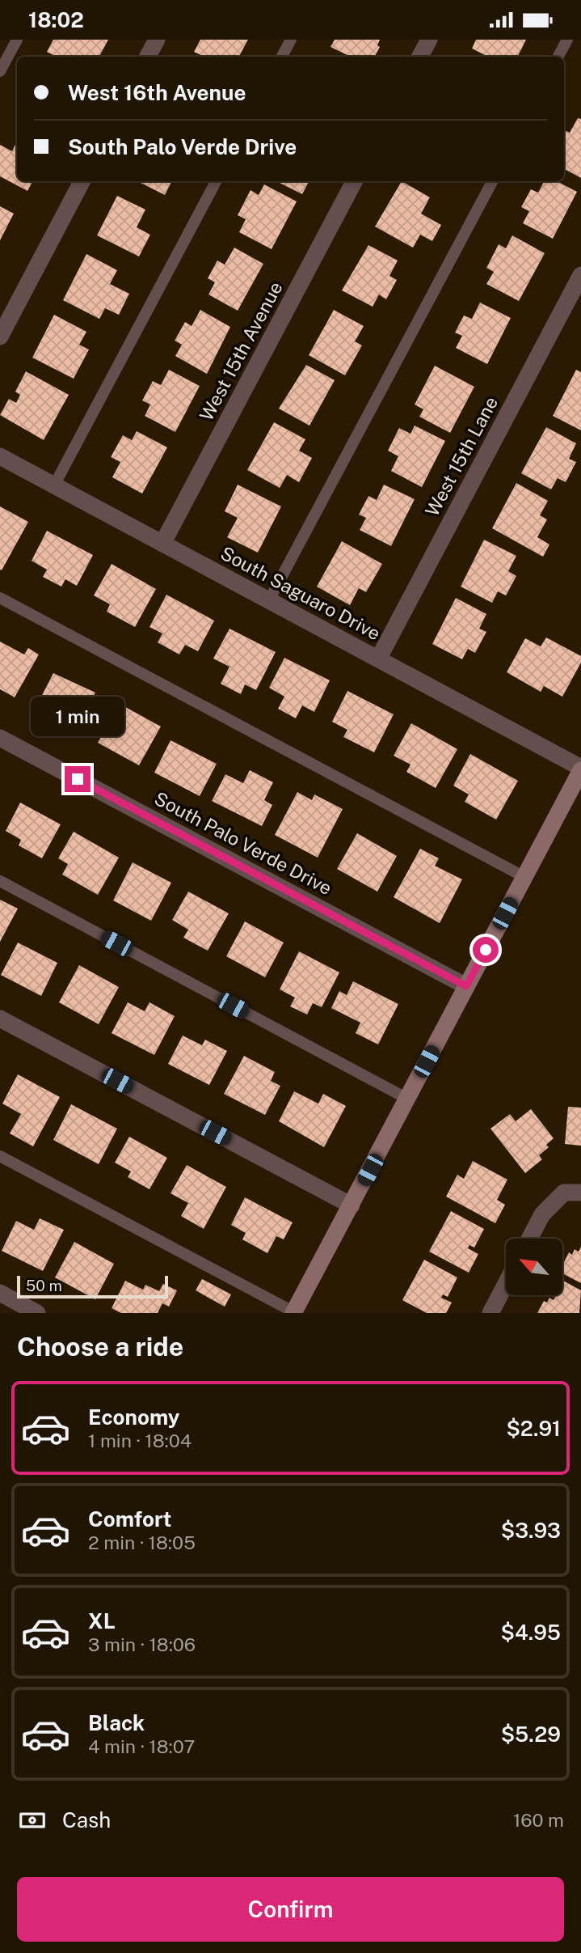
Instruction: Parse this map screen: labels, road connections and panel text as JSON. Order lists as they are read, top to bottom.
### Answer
{
  "streets": {
    "street": [
      "West 15th Avenue",
      "West 15th Lane",
      "South Saguaro Drive",
      "South Palo Verde Drive"
    ]
  },
  "crossings": [
    ["West 15th Avenue", "South Saguaro Drive"],
    ["West 15th Lane", "South Saguaro Drive"]
  ],
  "scale_bar": "50 m",
  "north": "top left",
  "page": {
    "status": "18:02",
    "banner": ["West 16th Avenue", "South Palo Verde Drive"],
    "bubble": "1 min",
    "scale": "50 m",
    "heading": "Choose a ride",
    "list": [
      {
        "name": "Economy",
        "note": "1 min · 18:04",
        "value": "$2.91"
      },
      {
        "name": "Comfort",
        "note": "2 min · 18:05",
        "value": "$3.93"
      },
      {
        "name": "XL",
        "note": "3 min · 18:06",
        "value": "$4.95"
      },
      {
        "name": "Black",
        "note": "4 min · 18:07",
        "value": "$5.29"
      }
    ],
    "pay": ["Cash", "160 m"],
    "buttons": "Confirm"
  }
}
